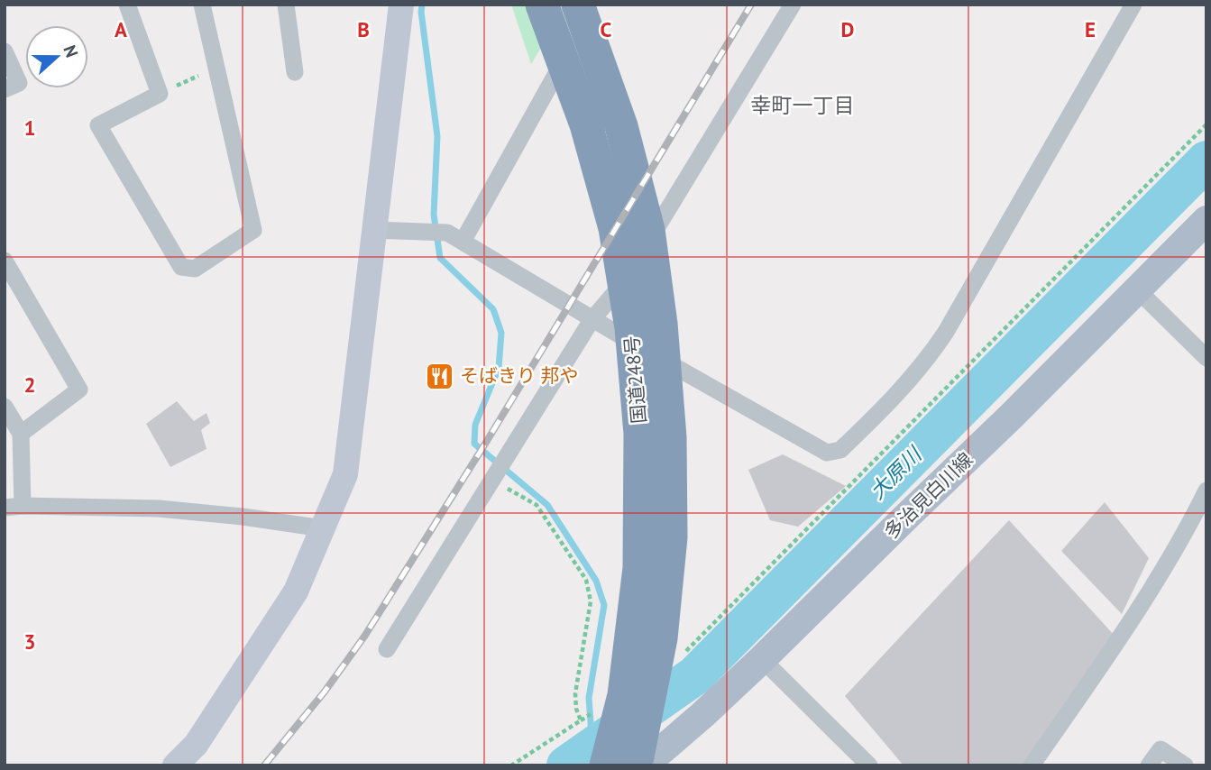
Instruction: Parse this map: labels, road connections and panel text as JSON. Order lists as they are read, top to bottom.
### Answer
{
  "streets": {
    "highway": ["国道248号"],
    "main road": ["多治見白川線"]
  },
  "districts": ["幸町一丁目"],
  "water": ["大原川"],
  "places": {
    "restaurant": ["そばきり 邦や"]
  },
  "north": "right",
  "grid": {
    "columns": [
      "A",
      "B",
      "C",
      "D",
      "E"
    ],
    "rows": ["1", "2", "3"]
  }
}
